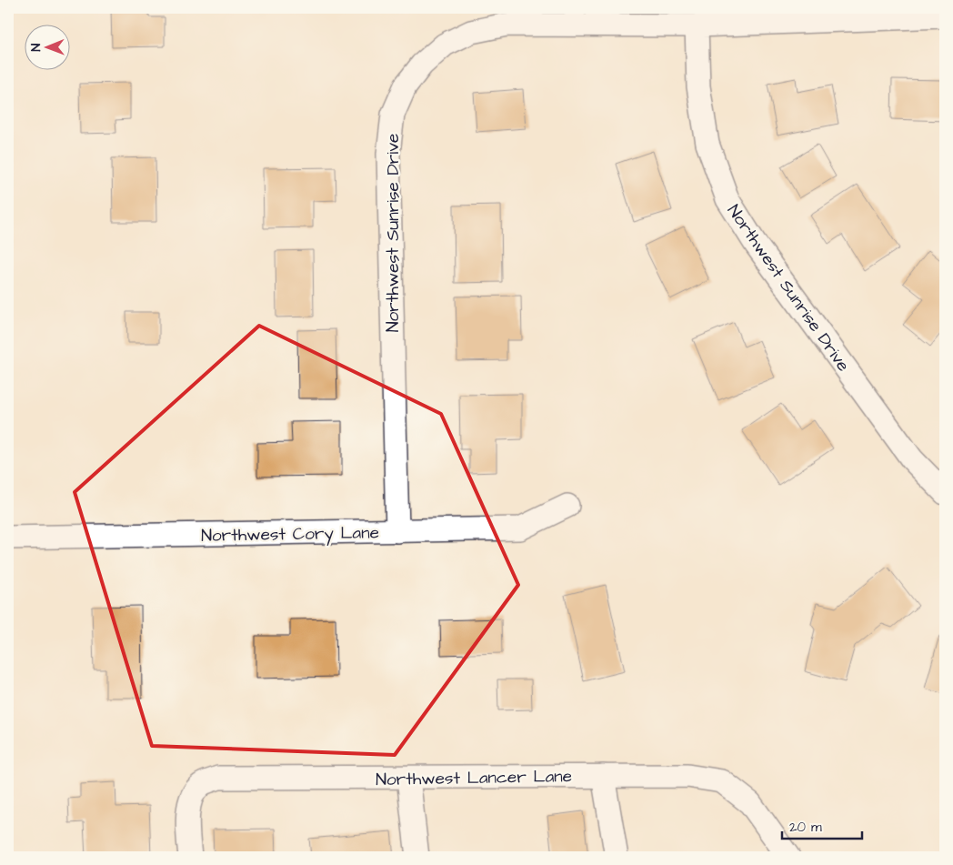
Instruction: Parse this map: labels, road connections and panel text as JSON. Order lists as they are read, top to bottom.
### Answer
{
  "streets": {
    "street": ["Northwest Sunrise Drive", "Northwest Cory Lane", "Northwest Lancer Lane"]
  },
  "crossings": [
    ["Northwest Sunrise Drive", "Northwest Cory Lane"]
  ],
  "scale_bar": "20 m",
  "north": "left"
}
